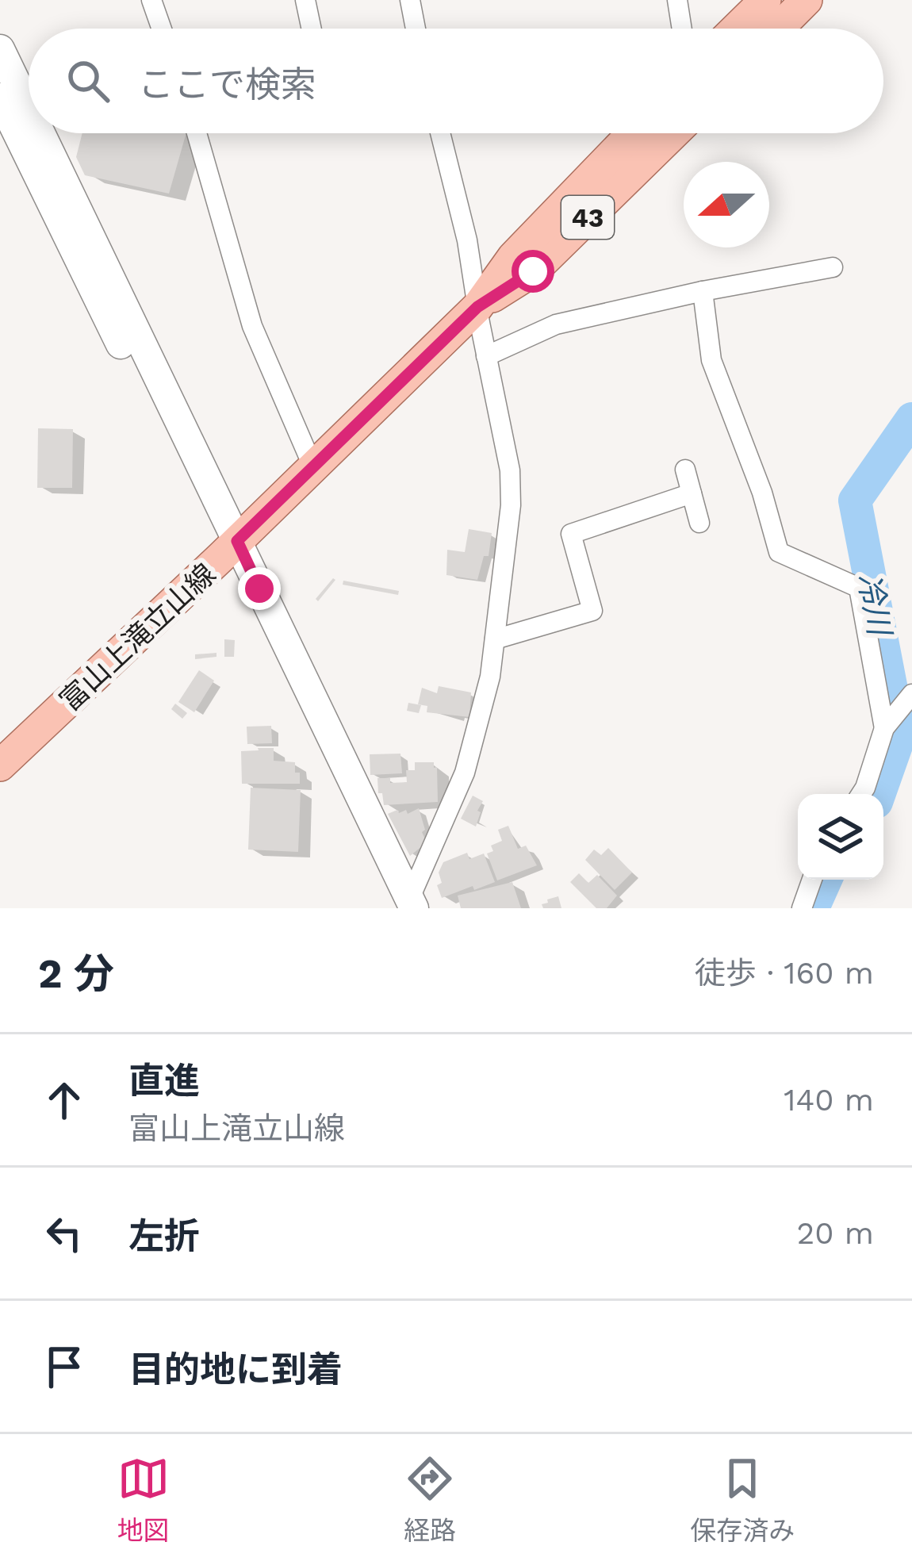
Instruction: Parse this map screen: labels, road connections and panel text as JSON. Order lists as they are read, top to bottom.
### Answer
{
  "streets": {
    "main road": ["43", "富山上滝立山線"]
  },
  "water": ["冷川"],
  "north": "left",
  "page": {
    "search": "ここで検索",
    "heading": ["2 分", "徒歩 · 160 m"],
    "list": [
      ["直進", "富山上滝立山線", "140 m"],
      ["左折", "20 m"],
      "目的地に到着"
    ],
    "nav": ["地図", "経路", "保存済み"]
  }
}
